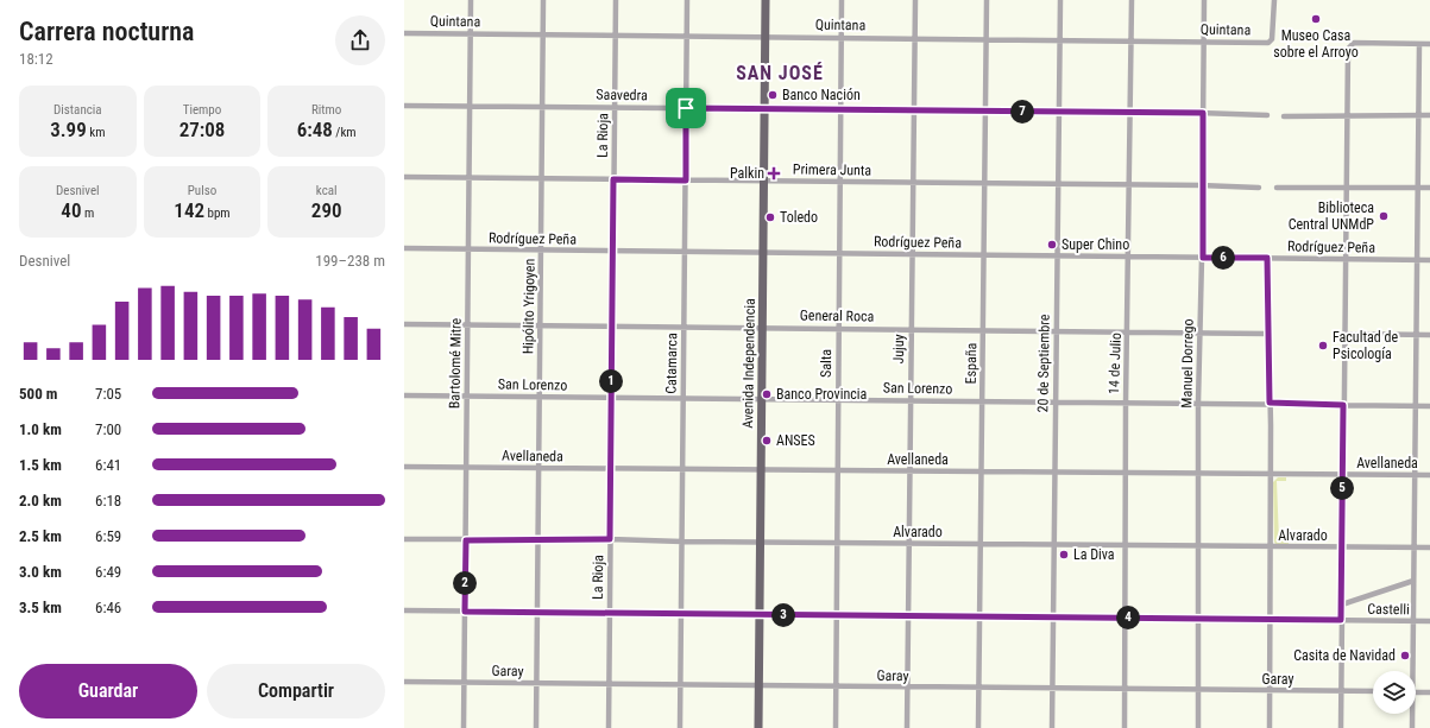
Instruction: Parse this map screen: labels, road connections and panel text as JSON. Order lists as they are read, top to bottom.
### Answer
{
  "streets": {
    "main road": ["Avenida Independencia"],
    "street": [
      "Quintana",
      "Saavedra",
      "La Rioja",
      "Primera Junta",
      "Rodríguez Peña",
      "Hipólito Yrigoyen",
      "General Roca",
      "Jujuy",
      "Bartolomé Mitre",
      "Catamarca",
      "Salta",
      "España",
      "20 de Septiembre",
      "14 de Julio",
      "Manuel Dorrego",
      "San Lorenzo",
      "Avellaneda",
      "Alvarado",
      "Castelli",
      "Garay"
    ]
  },
  "crossings": [
    ["Quintana", "La Rioja"],
    ["Quintana", "Hipólito Yrigoyen"],
    ["Quintana", "Jujuy"],
    ["Quintana", "Bartolomé Mitre"],
    ["Quintana", "Catamarca"],
    ["Quintana", "Avenida Independencia"],
    ["Quintana", "Salta"],
    ["Quintana", "España"],
    ["Quintana", "20 de Septiembre"],
    ["Quintana", "14 de Julio"],
    ["Quintana", "Manuel Dorrego"],
    ["Saavedra", "La Rioja"],
    ["Saavedra", "Hipólito Yrigoyen"],
    ["Saavedra", "Jujuy"],
    ["Saavedra", "Bartolomé Mitre"],
    ["Saavedra", "Catamarca"],
    ["Saavedra", "Avenida Independencia"],
    ["Saavedra", "Salta"],
    ["Saavedra", "España"],
    ["Saavedra", "20 de Septiembre"],
    ["Saavedra", "14 de Julio"],
    ["Saavedra", "Manuel Dorrego"],
    ["La Rioja", "Primera Junta"],
    ["La Rioja", "Rodríguez Peña"],
    ["La Rioja", "General Roca"],
    ["La Rioja", "San Lorenzo"],
    ["La Rioja", "Avellaneda"],
    ["La Rioja", "Alvarado"],
    ["La Rioja", "Castelli"],
    ["La Rioja", "Garay"],
    ["Primera Junta", "Hipólito Yrigoyen"],
    ["Primera Junta", "Jujuy"],
    ["Primera Junta", "Bartolomé Mitre"],
    ["Primera Junta", "Catamarca"],
    ["Primera Junta", "Avenida Independencia"],
    ["Primera Junta", "Salta"],
    ["Primera Junta", "España"],
    ["Primera Junta", "20 de Septiembre"],
    ["Primera Junta", "14 de Julio"],
    ["Primera Junta", "Manuel Dorrego"],
    ["Rodríguez Peña", "Hipólito Yrigoyen"],
    ["Rodríguez Peña", "Jujuy"],
    ["Rodríguez Peña", "Bartolomé Mitre"],
    ["Rodríguez Peña", "Catamarca"],
    ["Rodríguez Peña", "Avenida Independencia"],
    ["Rodríguez Peña", "Salta"],
    ["Rodríguez Peña", "España"],
    ["Rodríguez Peña", "20 de Septiembre"],
    ["Rodríguez Peña", "14 de Julio"],
    ["Rodríguez Peña", "Manuel Dorrego"],
    ["Hipólito Yrigoyen", "General Roca"],
    ["Hipólito Yrigoyen", "San Lorenzo"],
    ["Hipólito Yrigoyen", "Avellaneda"],
    ["Hipólito Yrigoyen", "Alvarado"],
    ["Hipólito Yrigoyen", "Castelli"],
    ["Hipólito Yrigoyen", "Garay"],
    ["General Roca", "Jujuy"],
    ["General Roca", "Bartolomé Mitre"],
    ["General Roca", "Catamarca"],
    ["General Roca", "Avenida Independencia"],
    ["General Roca", "Salta"],
    ["General Roca", "España"],
    ["General Roca", "20 de Septiembre"],
    ["General Roca", "14 de Julio"],
    ["General Roca", "Manuel Dorrego"],
    ["Jujuy", "San Lorenzo"],
    ["Jujuy", "Avellaneda"],
    ["Jujuy", "Alvarado"],
    ["Jujuy", "Castelli"],
    ["Jujuy", "Garay"],
    ["Bartolomé Mitre", "San Lorenzo"],
    ["Bartolomé Mitre", "Avellaneda"],
    ["Bartolomé Mitre", "Alvarado"],
    ["Bartolomé Mitre", "Castelli"],
    ["Bartolomé Mitre", "Garay"],
    ["Catamarca", "San Lorenzo"],
    ["Catamarca", "Avellaneda"],
    ["Catamarca", "Alvarado"],
    ["Catamarca", "Castelli"],
    ["Catamarca", "Garay"],
    ["Avenida Independencia", "San Lorenzo"],
    ["Avenida Independencia", "Avellaneda"],
    ["Avenida Independencia", "Alvarado"],
    ["Avenida Independencia", "Castelli"],
    ["Avenida Independencia", "Garay"],
    ["Salta", "San Lorenzo"],
    ["Salta", "Avellaneda"],
    ["Salta", "Alvarado"],
    ["Salta", "Castelli"],
    ["Salta", "Garay"],
    ["España", "San Lorenzo"],
    ["España", "Avellaneda"],
    ["España", "Alvarado"],
    ["España", "Castelli"],
    ["España", "Garay"],
    ["20 de Septiembre", "San Lorenzo"],
    ["20 de Septiembre", "Avellaneda"],
    ["20 de Septiembre", "Alvarado"],
    ["20 de Septiembre", "Castelli"],
    ["20 de Septiembre", "Garay"],
    ["14 de Julio", "San Lorenzo"],
    ["14 de Julio", "Avellaneda"],
    ["14 de Julio", "Alvarado"],
    ["14 de Julio", "Castelli"],
    ["14 de Julio", "Garay"],
    ["Manuel Dorrego", "San Lorenzo"],
    ["Manuel Dorrego", "Avellaneda"],
    ["Manuel Dorrego", "Alvarado"],
    ["Manuel Dorrego", "Castelli"],
    ["Manuel Dorrego", "Garay"]
  ],
  "districts": ["SAN JOSÉ"],
  "places": {
    "other": [
      "Museo Casa sobre el Arroyo",
      "Banco Nación",
      "Biblioteca Central UNMdP",
      "Toledo",
      "Super Chino",
      "Facultad de Psicología",
      "Banco Provincia",
      "ANSES",
      "La Diva",
      "Casita de Navidad"
    ],
    "health": ["Palkin"]
  },
  "page": {
    "heading": ["Carrera nocturna", "18:12"],
    "stats": [
      ["Distancia", "3.99 km"],
      ["Tiempo", "27:08"],
      ["Ritmo", "6:48 /km"],
      ["Desnivel", "40 m"],
      ["Pulso", "142 bpm"],
      ["kcal", "290"]
    ],
    "pins": [
      "7",
      "6",
      "1",
      "5",
      "2",
      "3",
      "4"
    ],
    "chart": ["Desnivel", "199–238 m"],
    "list": [
      {
        "name": "500 m",
        "note": "7:05"
      },
      {
        "name": "1.0 km",
        "note": "7:00"
      },
      {
        "name": "1.5 km",
        "note": "6:41"
      },
      {
        "name": "2.0 km",
        "note": "6:18"
      },
      {
        "name": "2.5 km",
        "note": "6:59"
      },
      {
        "name": "3.0 km",
        "note": "6:49"
      },
      {
        "name": "3.5 km",
        "note": "6:46"
      }
    ],
    "buttons": ["Guardar", "Compartir"]
  }
}
